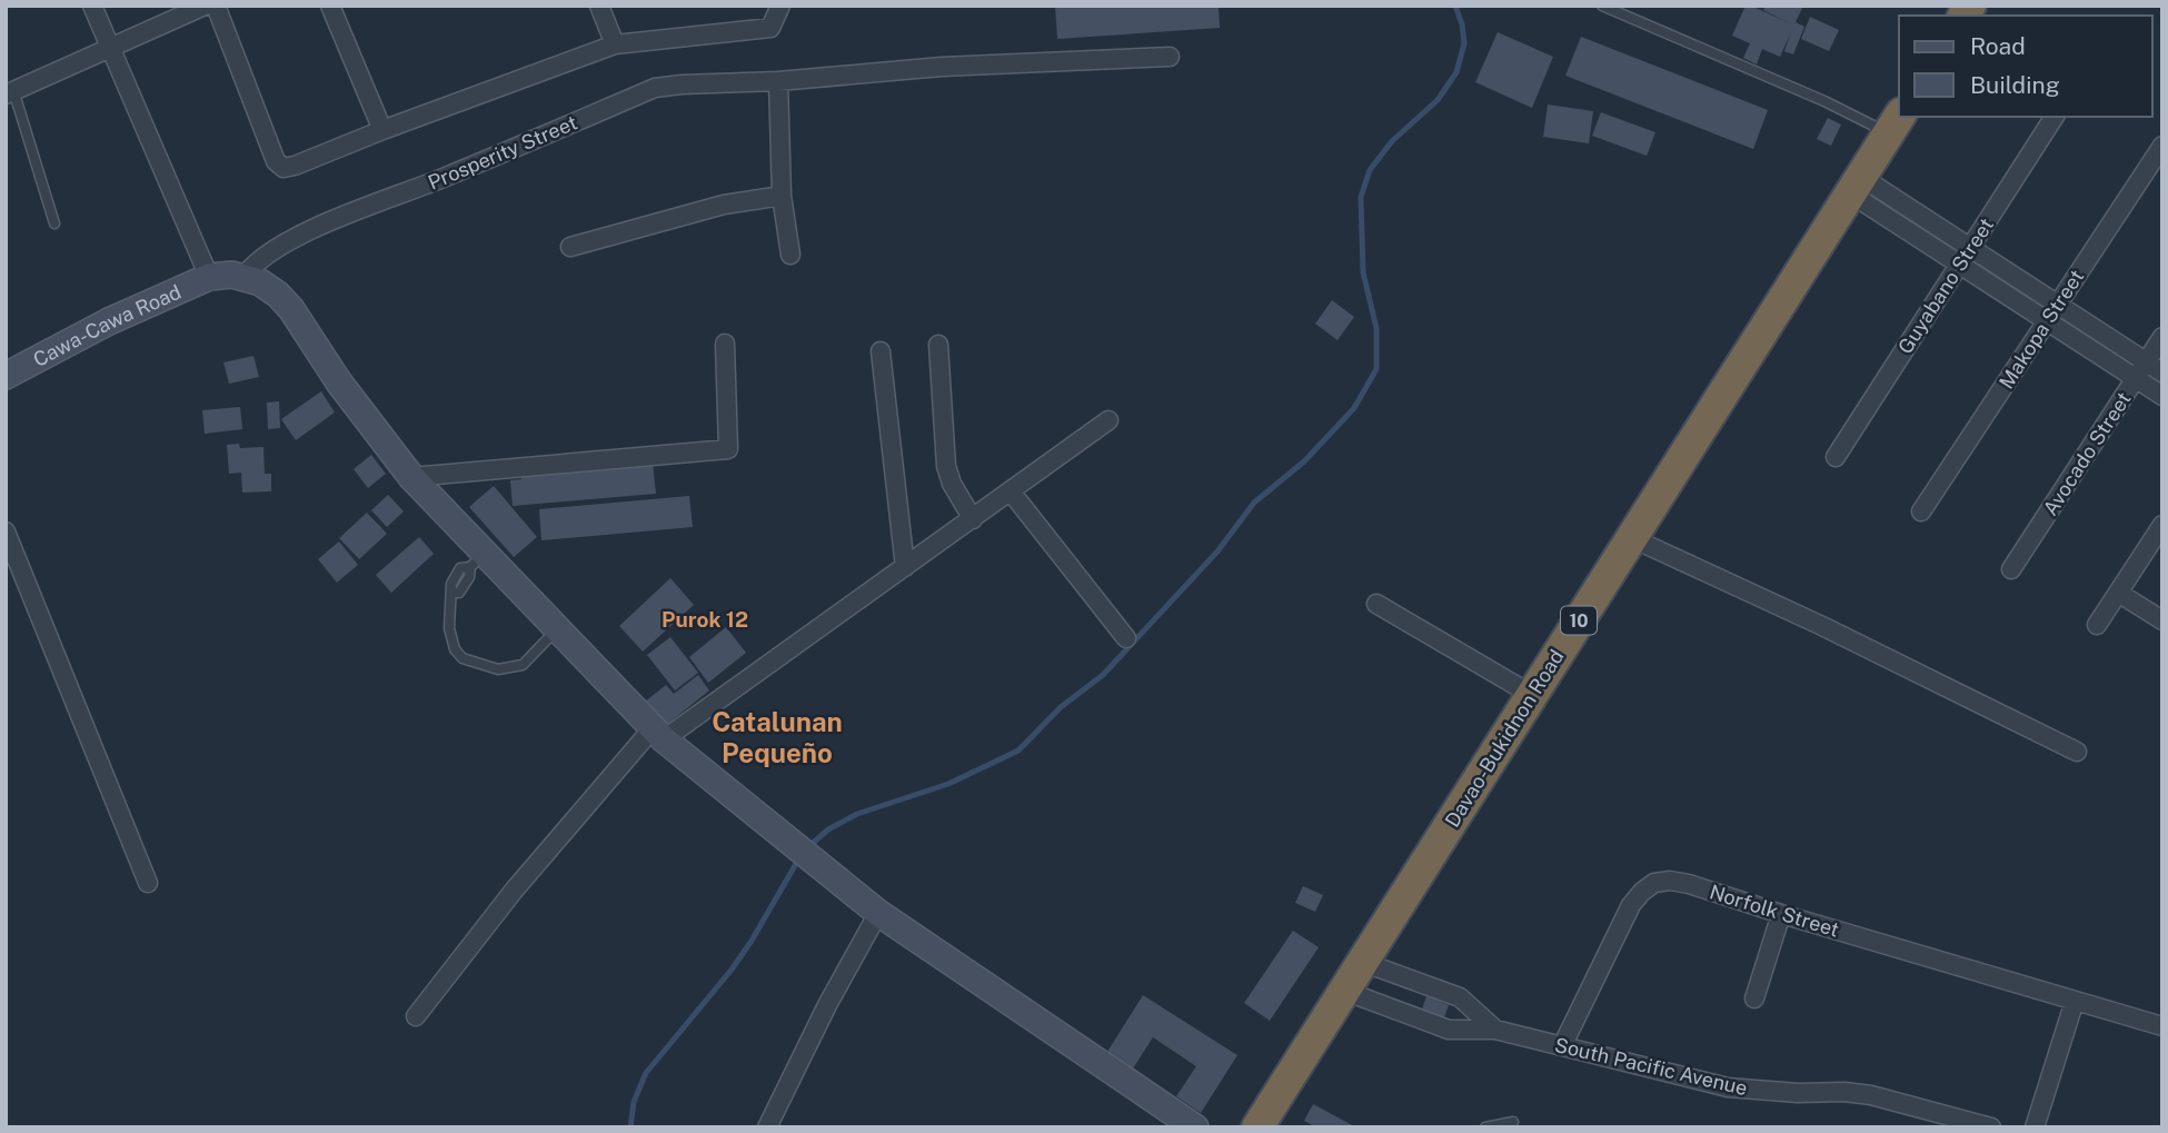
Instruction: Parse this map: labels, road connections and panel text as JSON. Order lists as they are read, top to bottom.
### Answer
{
  "streets": {
    "highway": ["10", "Davao-Bukidnon Road"],
    "street": [
      "Prosperity Street",
      "Guyabano Street",
      "Cawa-Cawa Road",
      "Makopa Street",
      "Avocado Street",
      "Norfolk Street",
      "South Pacific Avenue"
    ]
  },
  "crossings": [
    ["Davao-Bukidnon Road", "South Pacific Avenue"],
    ["Norfolk Street", "South Pacific Avenue"]
  ],
  "districts": ["Purok 12", "Catalunan Pequeño"],
  "legend": ["Road", "Building"]
}
